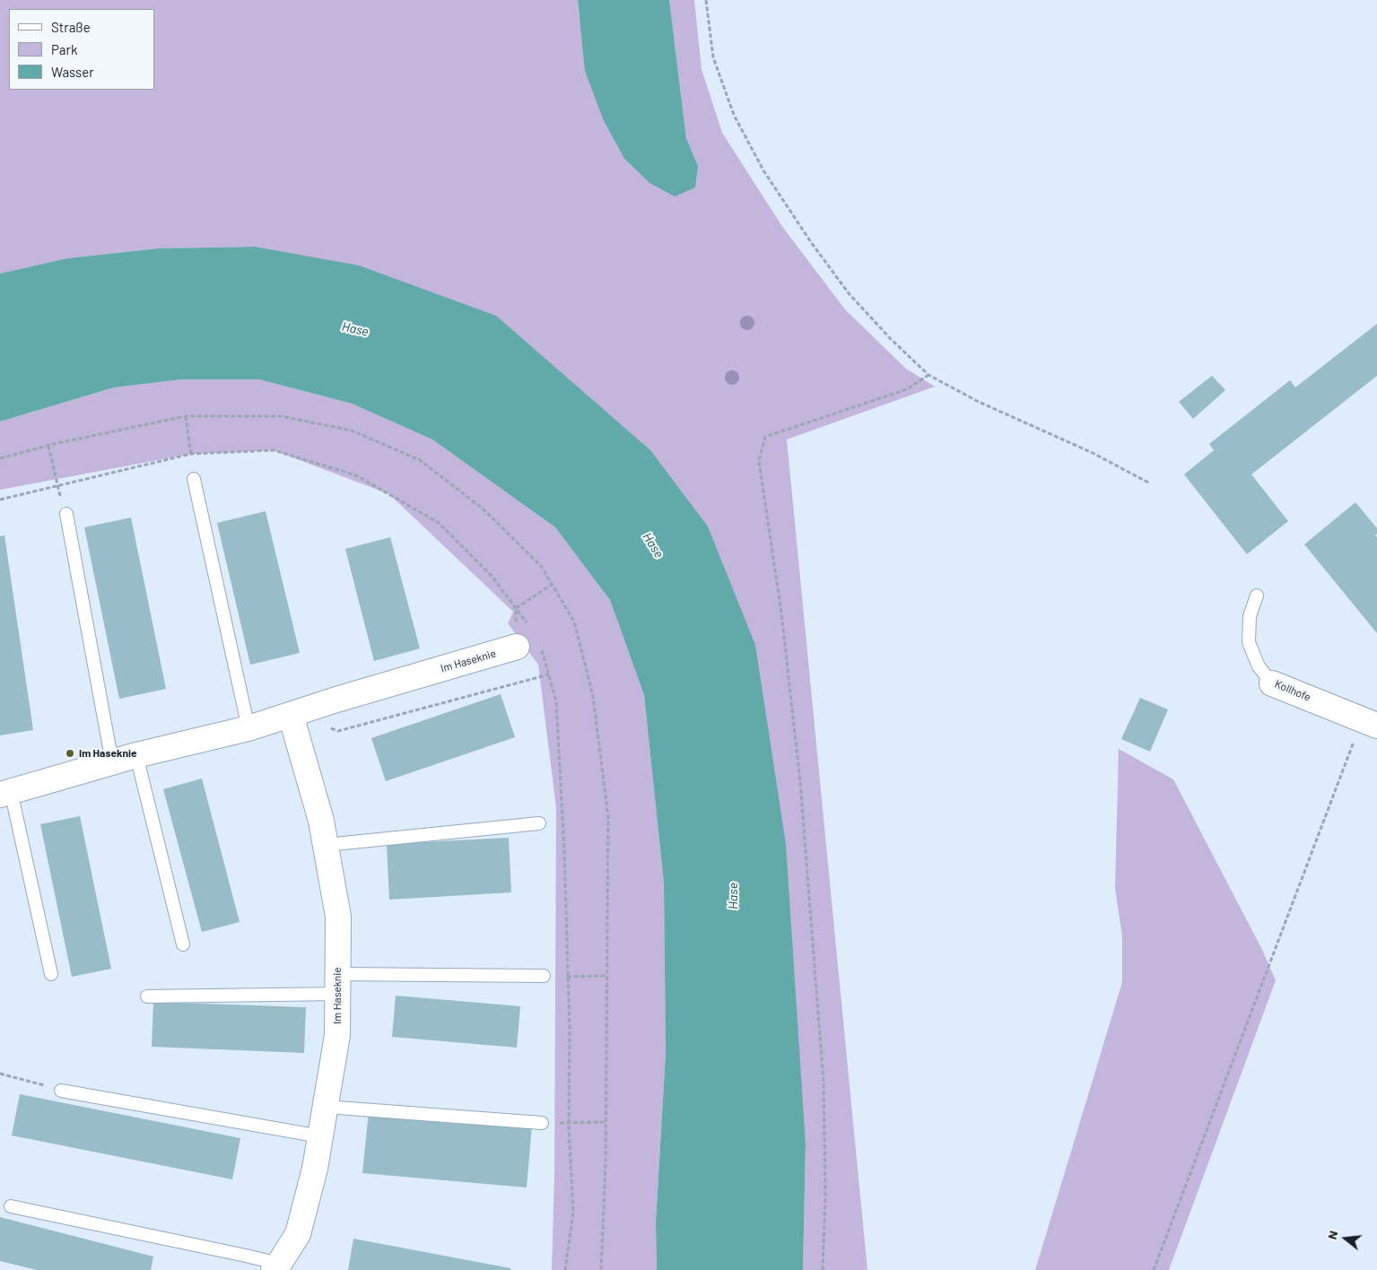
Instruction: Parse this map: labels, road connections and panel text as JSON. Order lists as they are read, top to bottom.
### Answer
{
  "streets": {
    "street": ["Im Haseknie", "Kollhofe"]
  },
  "water": ["Hase"],
  "places": ["Im Haseknie"],
  "legend": ["Straße", "Park", "Wasser"],
  "north": "left"
}
